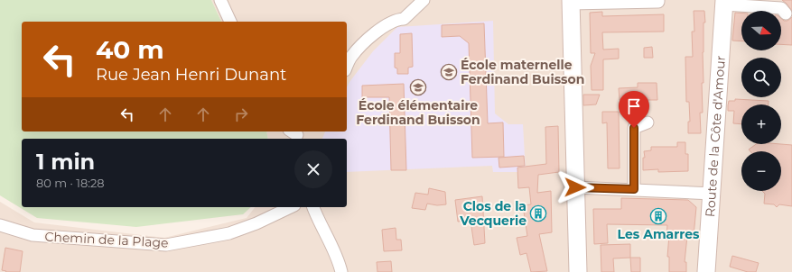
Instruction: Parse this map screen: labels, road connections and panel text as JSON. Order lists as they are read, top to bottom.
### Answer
{
  "streets": {
    "main road": ["Route de la Côte d'Amour"],
    "street": ["Chemin de la Plage"]
  },
  "places": {
    "school or university": ["École maternelle Ferdinand Buisson", "École élémentaire Ferdinand Buisson"],
    "building": ["Clos de la Vecquerie", "Les Amarres"]
  },
  "north": "right",
  "page": {
    "map_buttons": ["+", "−"],
    "turn": ["40 m", "Rue Jean Henri Dunant"],
    "heading": ["1 min", "80 m · 18:28"]
  }
}
